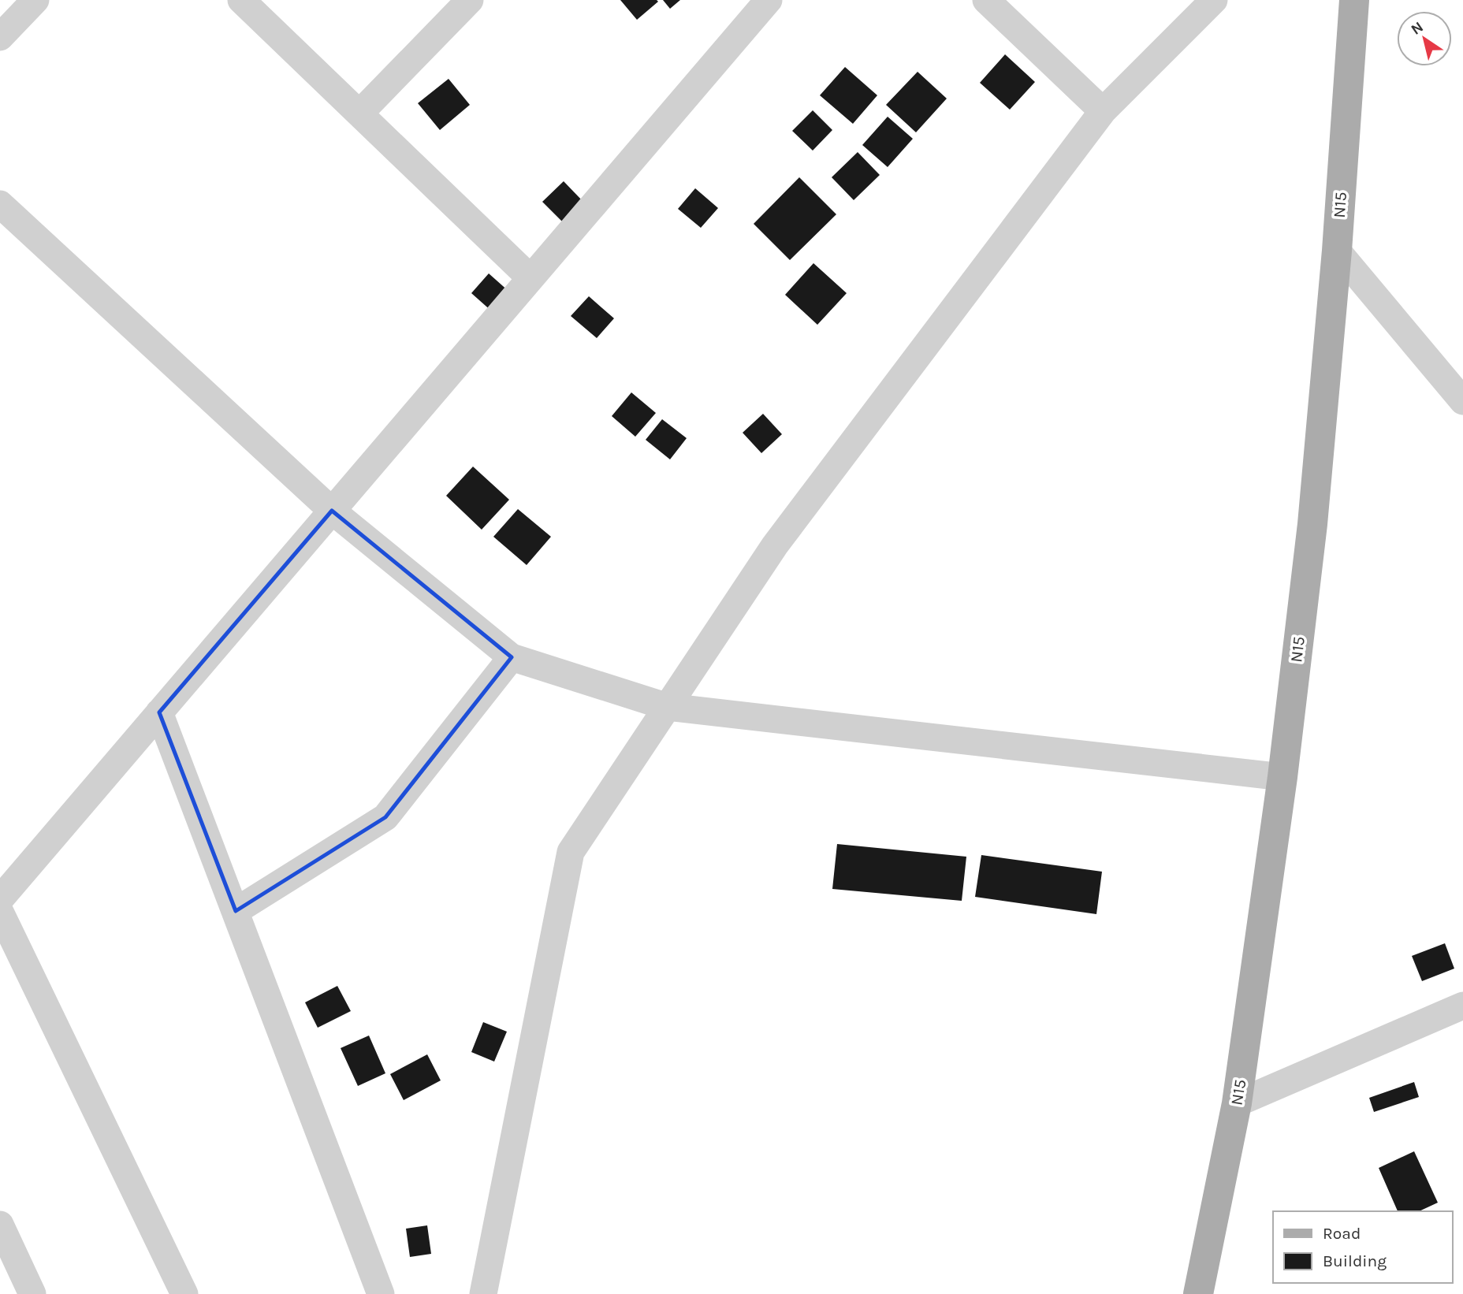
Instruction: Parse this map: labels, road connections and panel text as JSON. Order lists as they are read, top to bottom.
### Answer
{
  "streets": {
    "main road": ["N15"]
  },
  "legend": ["Road", "Building"],
  "north": "top left"
}
